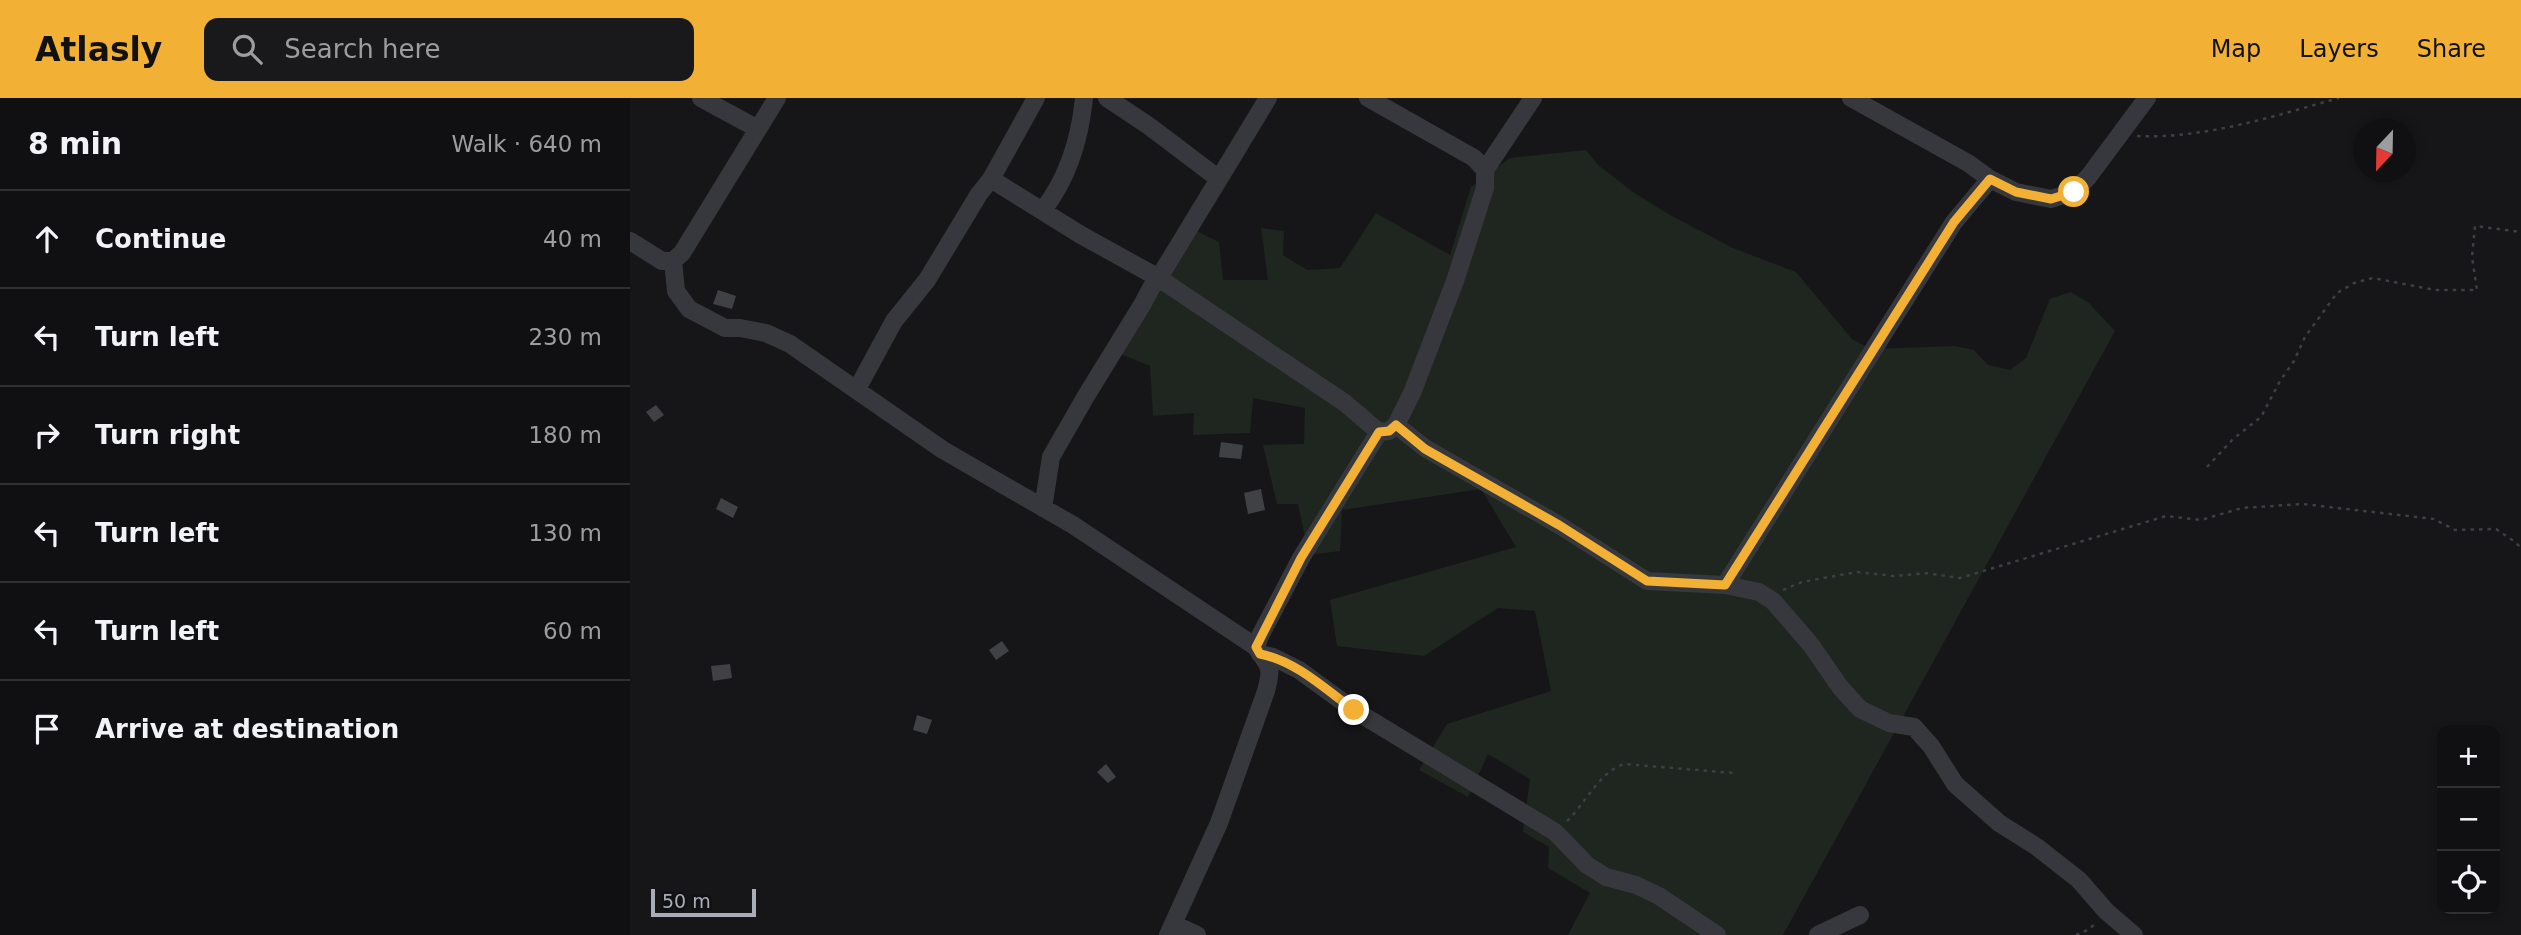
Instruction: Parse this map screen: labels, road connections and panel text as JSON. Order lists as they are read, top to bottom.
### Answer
{
  "scale_bar": "50 m",
  "north": "bottom",
  "page": {
    "header": "Atlasly",
    "search": "Search here",
    "nav": ["Map", "Layers", "Share"],
    "heading": ["8 min", "Walk · 640 m"],
    "list": [
      ["Continue", "40 m"],
      ["Turn left", "230 m"],
      ["Turn right", "180 m"],
      ["Turn left", "130 m"],
      ["Turn left", "60 m"],
      "Arrive at destination"
    ],
    "map_buttons": ["+", "−"],
    "scale": "50 m"
  }
}
